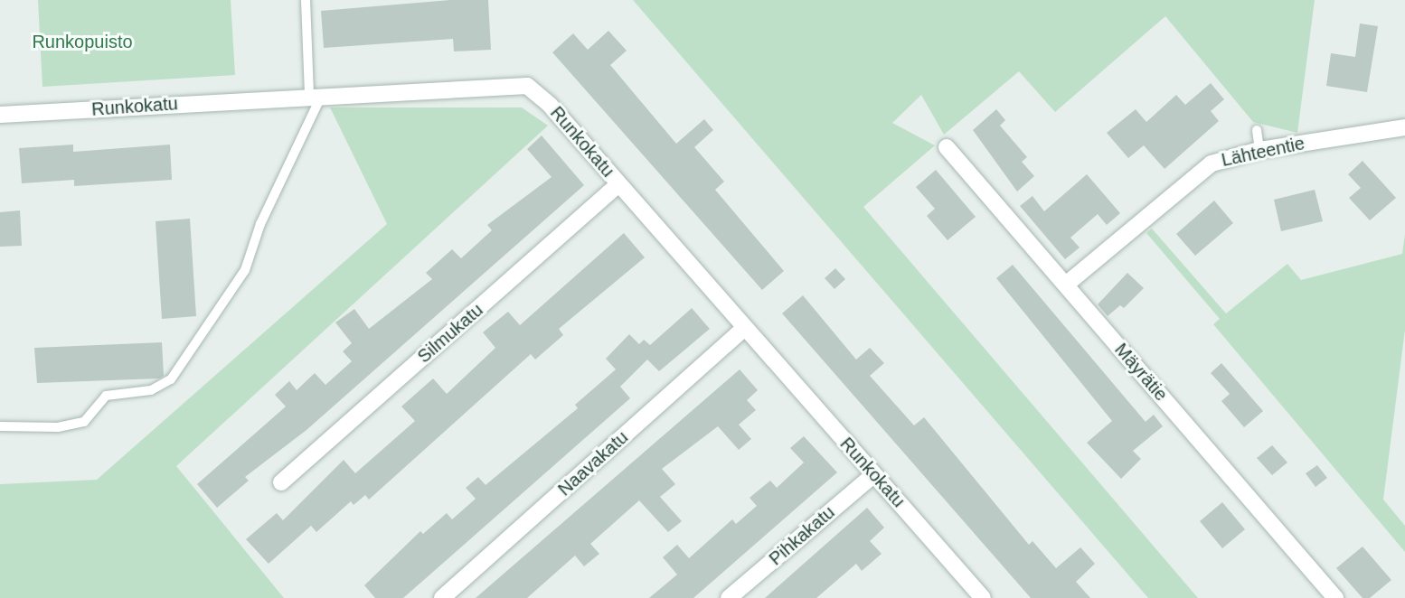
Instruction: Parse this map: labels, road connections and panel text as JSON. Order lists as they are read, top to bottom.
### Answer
{
  "streets": {
    "street": [
      "Runkokatu",
      "Lähteentie",
      "Silmukatu",
      "Mäyrätie",
      "Naavakatu",
      "Pihkakatu"
    ]
  },
  "crossings": [
    ["Runkokatu", "Silmukatu"],
    ["Runkokatu", "Naavakatu"],
    ["Runkokatu", "Pihkakatu"],
    ["Lähteentie", "Mäyrätie"]
  ],
  "parks": ["Runkopuisto"]
}
